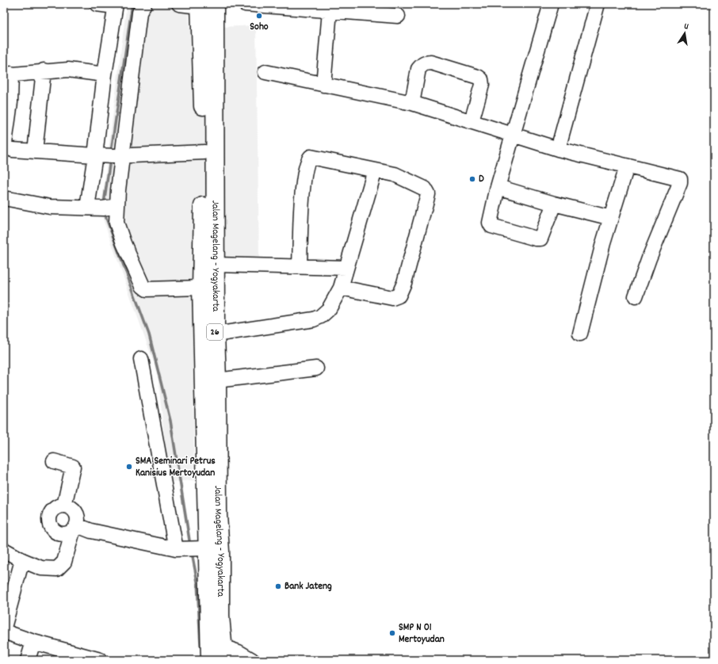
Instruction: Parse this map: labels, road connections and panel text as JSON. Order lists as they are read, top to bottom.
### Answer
{
  "streets": {
    "highway": ["Jalan Magelang - Yogyakarta", "26"]
  },
  "places": [
    "Soho",
    "D",
    "SMA Seminari Petrus Kanisius Mertoyudan",
    "Bank Jateng",
    "SMP N 01 Mertoyudan"
  ],
  "north": "top"
}
